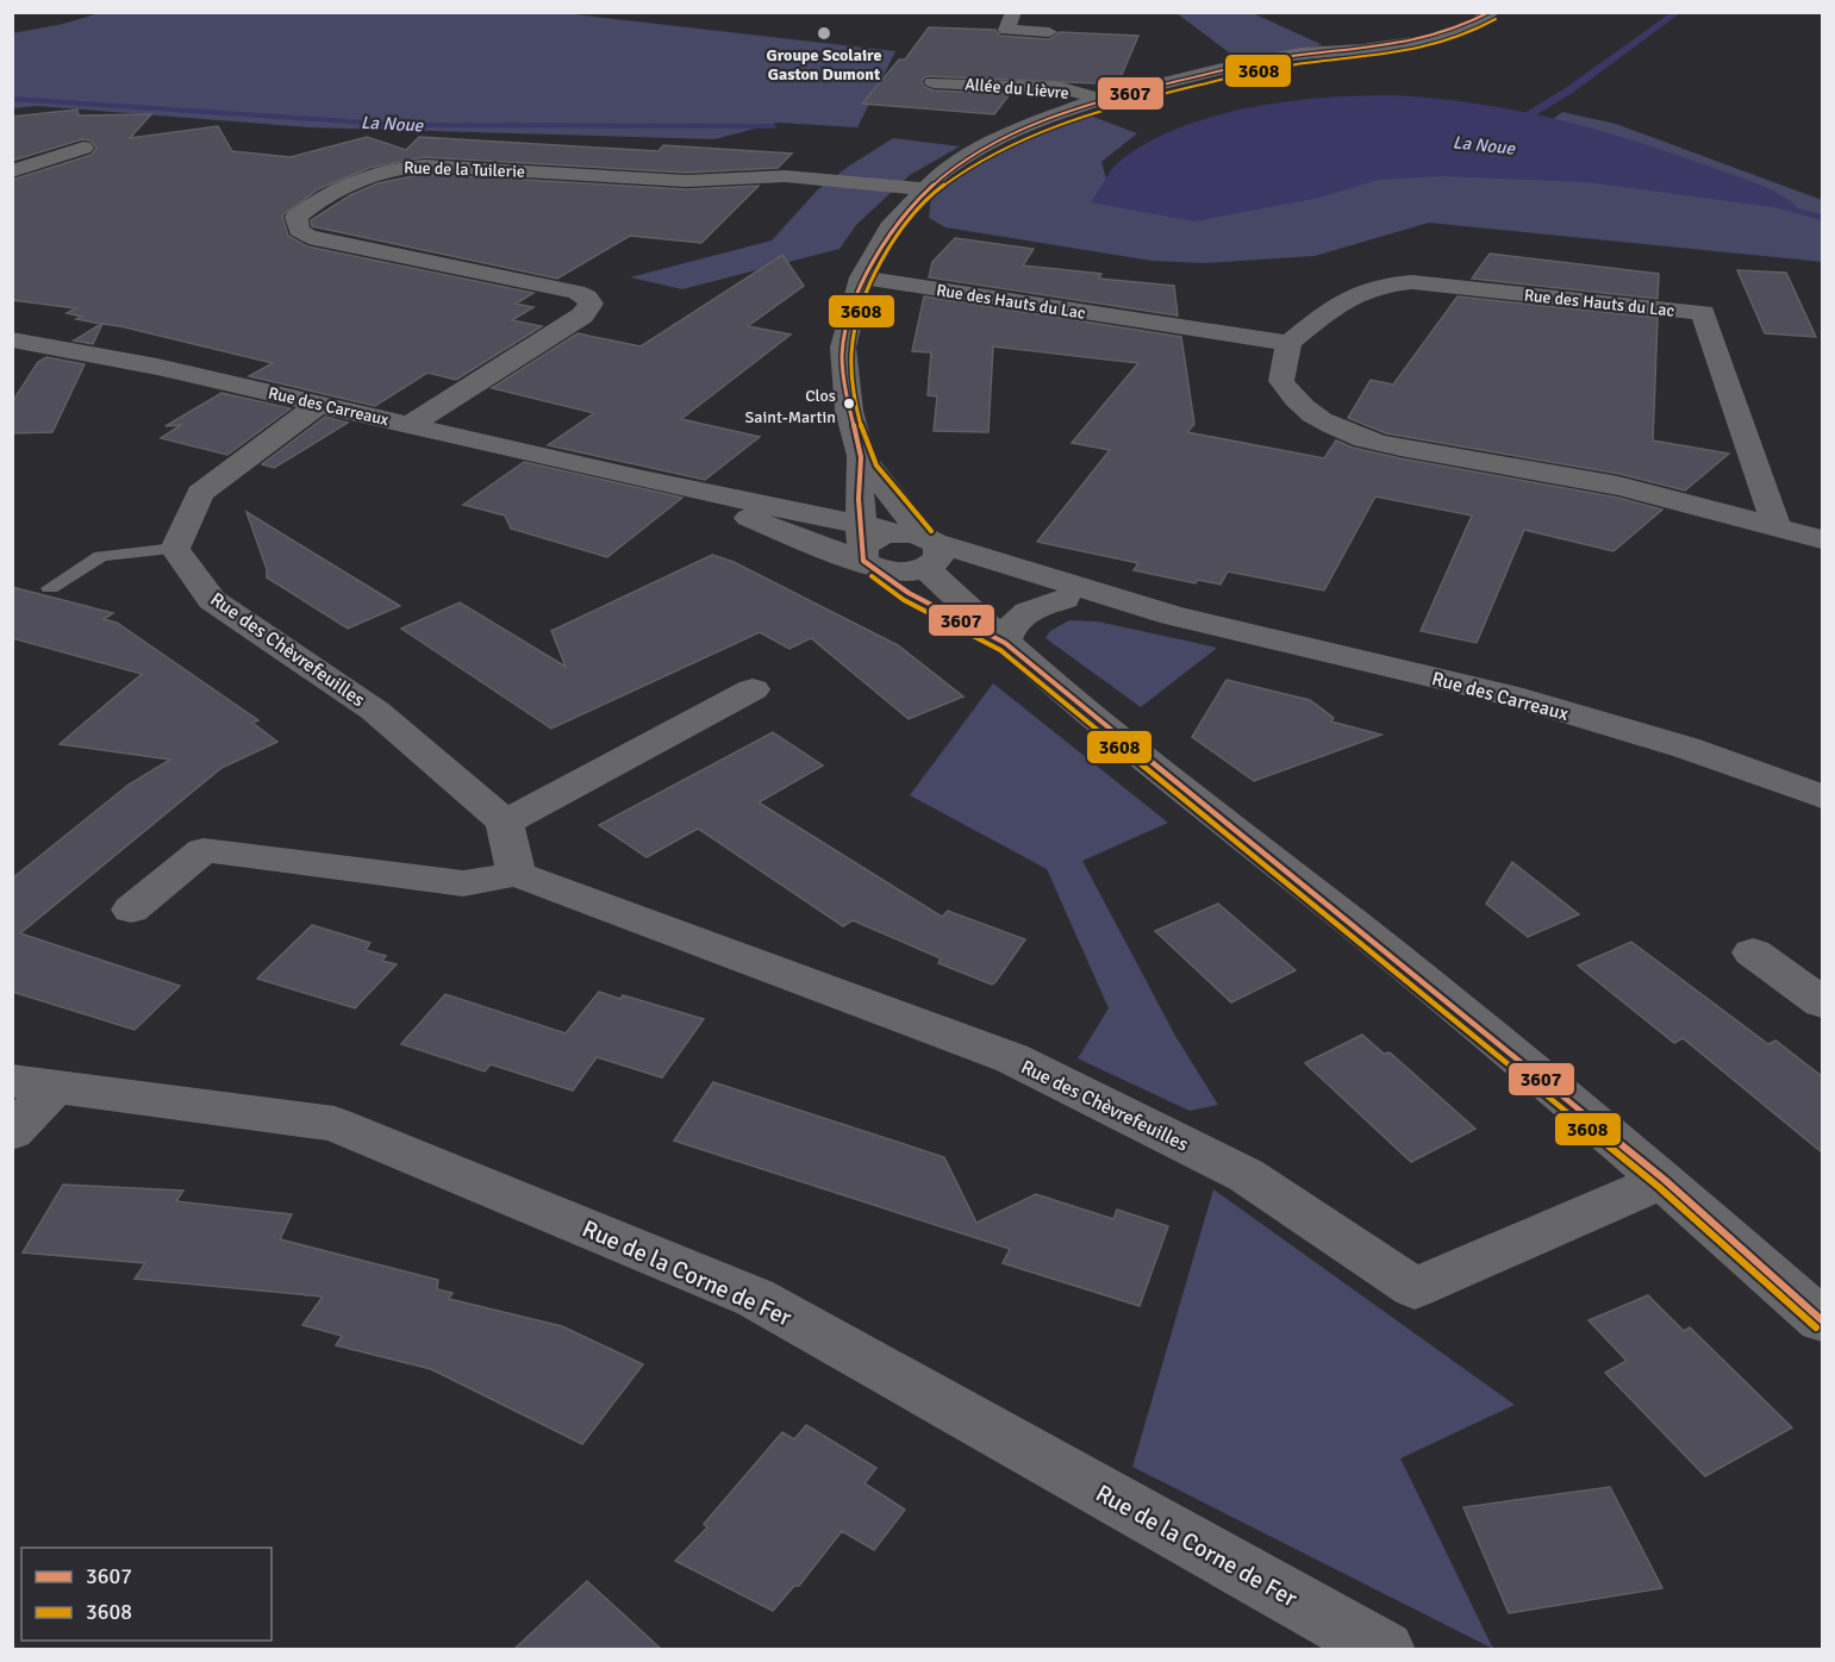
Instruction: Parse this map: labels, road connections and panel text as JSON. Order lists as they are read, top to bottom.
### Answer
{
  "streets": {
    "street": [
      "Allée du Lièvre",
      "Rue de la Tuilerie",
      "Rue des Hauts du Lac",
      "Rue des Carreaux",
      "Rue des Chèvrefeuilles",
      "Rue de la Corne de Fer"
    ]
  },
  "crossings": [
    ["Rue de la Tuilerie", "Rue des Carreaux"]
  ],
  "water": ["La Noue"],
  "places": ["Groupe Scolaire Gaston Dumont", "Clos Saint-Martin"],
  "lines": ["transit line 3607", "transit line 3608"],
  "legend": ["3607", "3608"]
}
